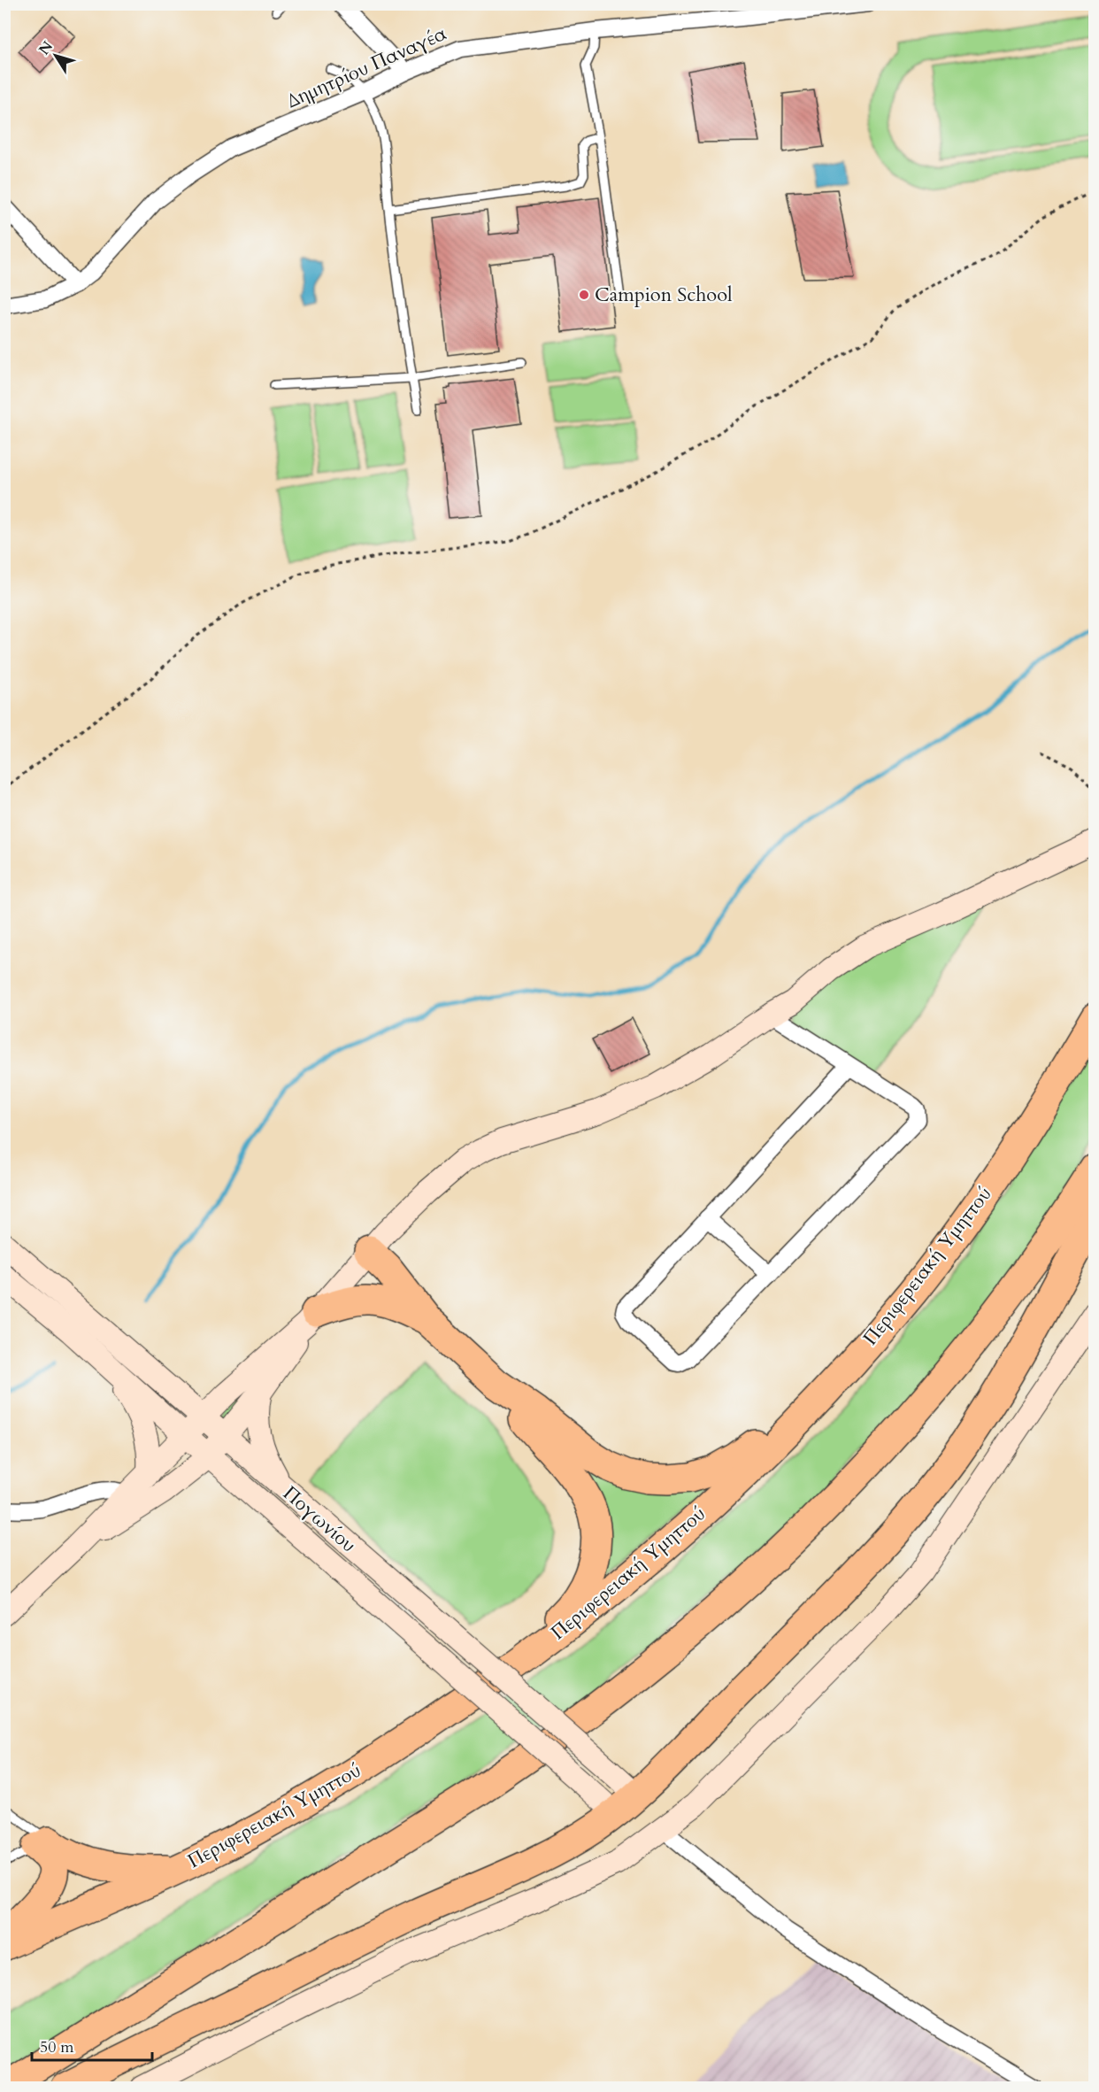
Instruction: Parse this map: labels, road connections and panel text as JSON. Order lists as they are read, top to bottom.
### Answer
{
  "streets": {
    "highway": ["Περιφερειακή Υμηττού"],
    "street": ["Δημητρίου Παναγέα", "Πογωνίου"]
  },
  "places": ["Campion School"],
  "scale_bar": "50 m",
  "north": "top left"
}
